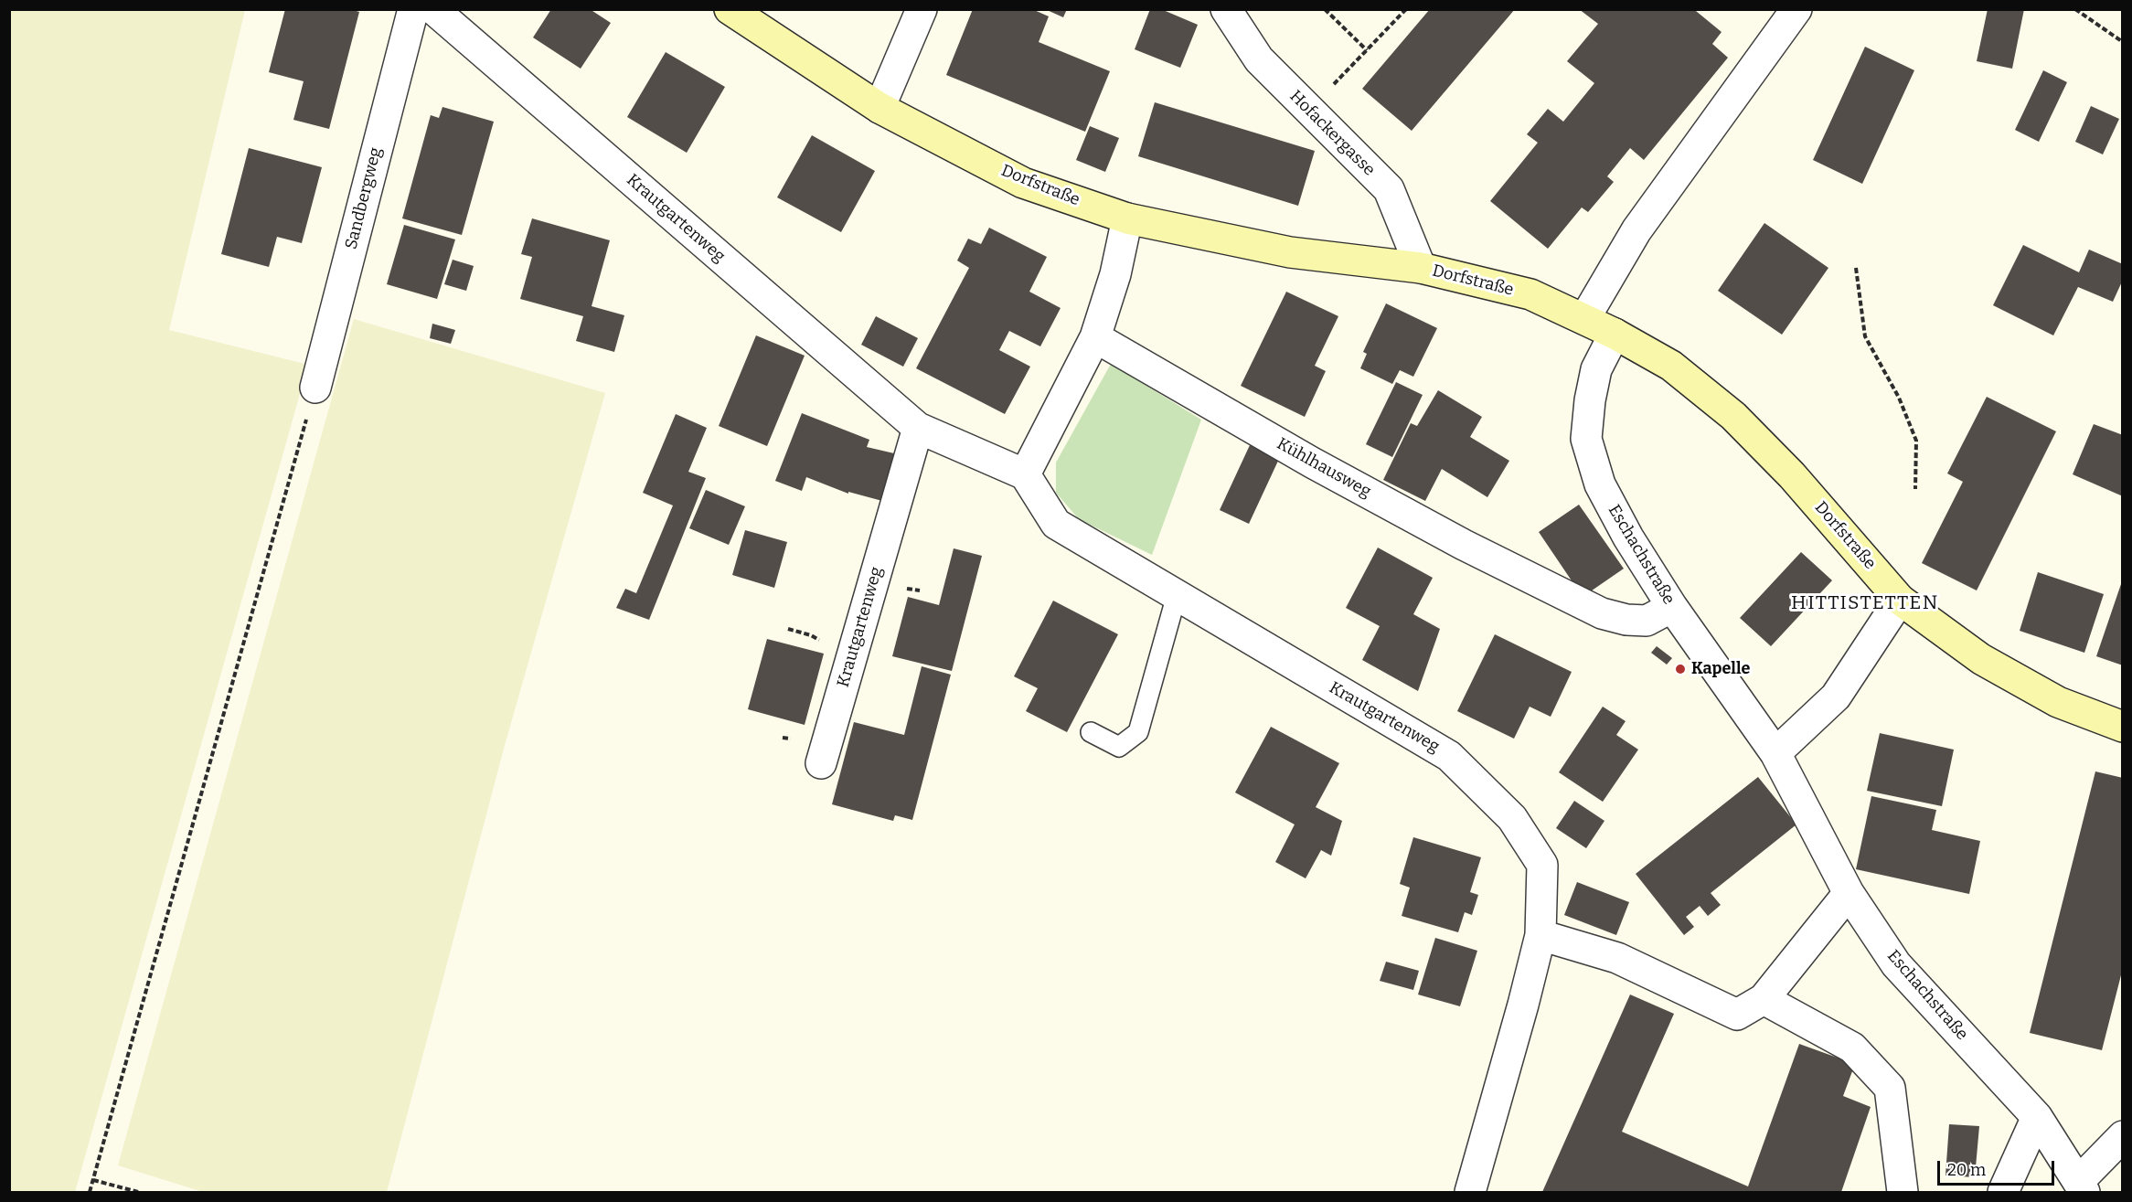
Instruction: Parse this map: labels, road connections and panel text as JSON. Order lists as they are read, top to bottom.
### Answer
{
  "streets": {
    "main road": ["Dorfstraße"],
    "street": [
      "Hofackergasse",
      "Sandbergweg",
      "Krautgartenweg",
      "Kühlhausweg",
      "Eschachstraße"
    ]
  },
  "crossings": [
    ["Hofackergasse", "Dorfstraße"],
    ["Dorfstraße", "Eschachstraße"],
    ["Kühlhausweg", "Eschachstraße"]
  ],
  "districts": ["HITTISTETTEN"],
  "places": ["Kapelle"],
  "scale_bar": "20 m"
}
